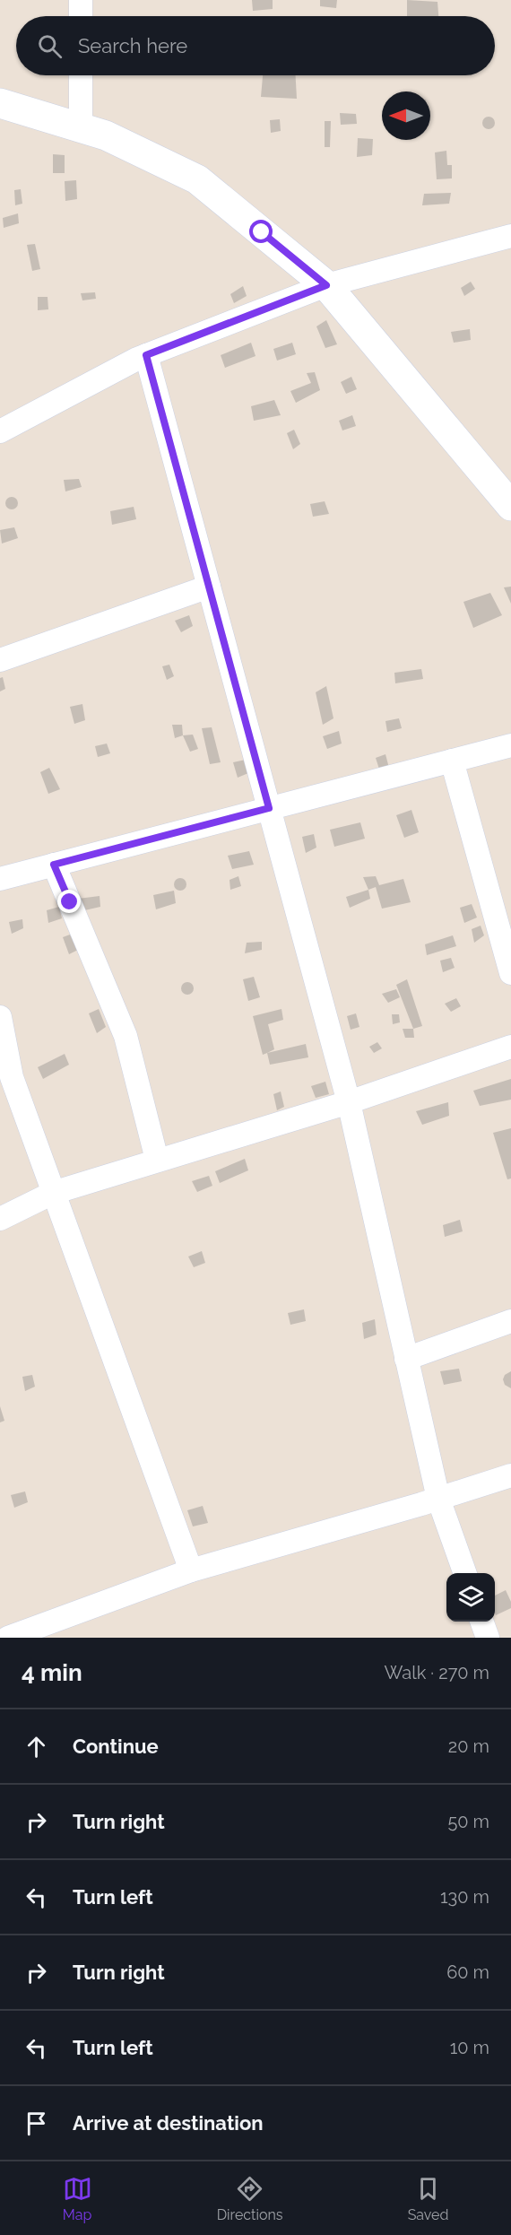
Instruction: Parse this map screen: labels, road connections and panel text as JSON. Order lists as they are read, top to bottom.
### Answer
{
  "north": "left",
  "page": {
    "search": "Search here",
    "heading": ["4 min", "Walk · 270 m"],
    "list": [
      ["Continue", "20 m"],
      ["Turn right", "50 m"],
      ["Turn left", "130 m"],
      ["Turn right", "60 m"],
      ["Turn left", "10 m"],
      "Arrive at destination"
    ],
    "nav": ["Map", "Directions", "Saved"]
  }
}
